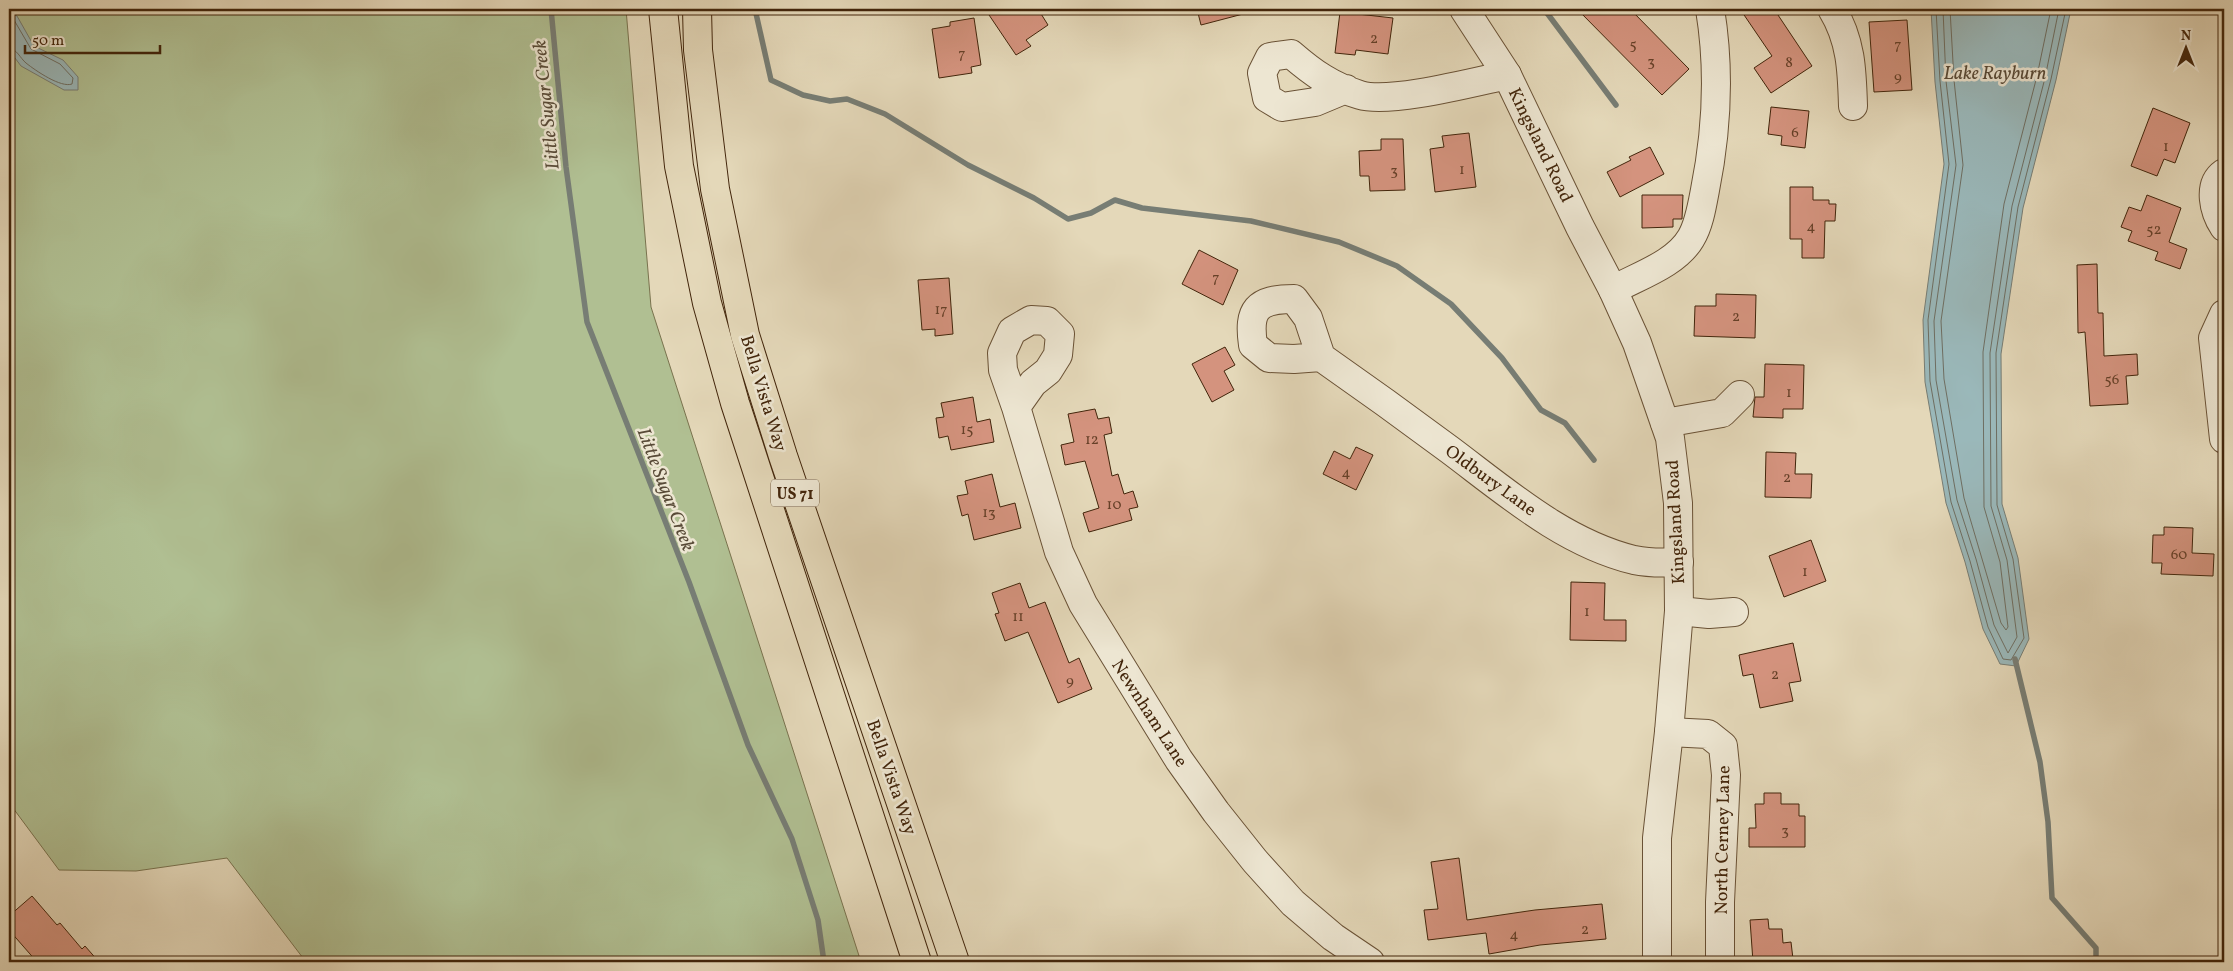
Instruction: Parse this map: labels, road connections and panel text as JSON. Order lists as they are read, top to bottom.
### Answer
{
  "streets": {
    "main road": ["Bella Vista Way", "US 71"],
    "street": [
      "Kingsland Road",
      "Oldbury Lane",
      "Newnham Lane",
      "North Cerney Lane"
    ]
  },
  "crossings": [
    ["Kingsland Road", "Oldbury Lane"],
    ["Kingsland Road", "North Cerney Lane"]
  ],
  "water": ["Lake Rayburn", "Little Sugar Creek"],
  "house_numbers": [
    "2",
    "5",
    "7",
    "7",
    "3",
    "8",
    "9",
    "6",
    "1",
    "1",
    "3",
    "4",
    "52",
    "7",
    "17",
    "2",
    "56",
    "1",
    "15",
    "12",
    "4",
    "2",
    "10",
    "13",
    "60",
    "1",
    "1",
    "11",
    "2",
    "9",
    "3",
    "2",
    "4"
  ],
  "scale_bar": "50 m",
  "north": "top"
}
